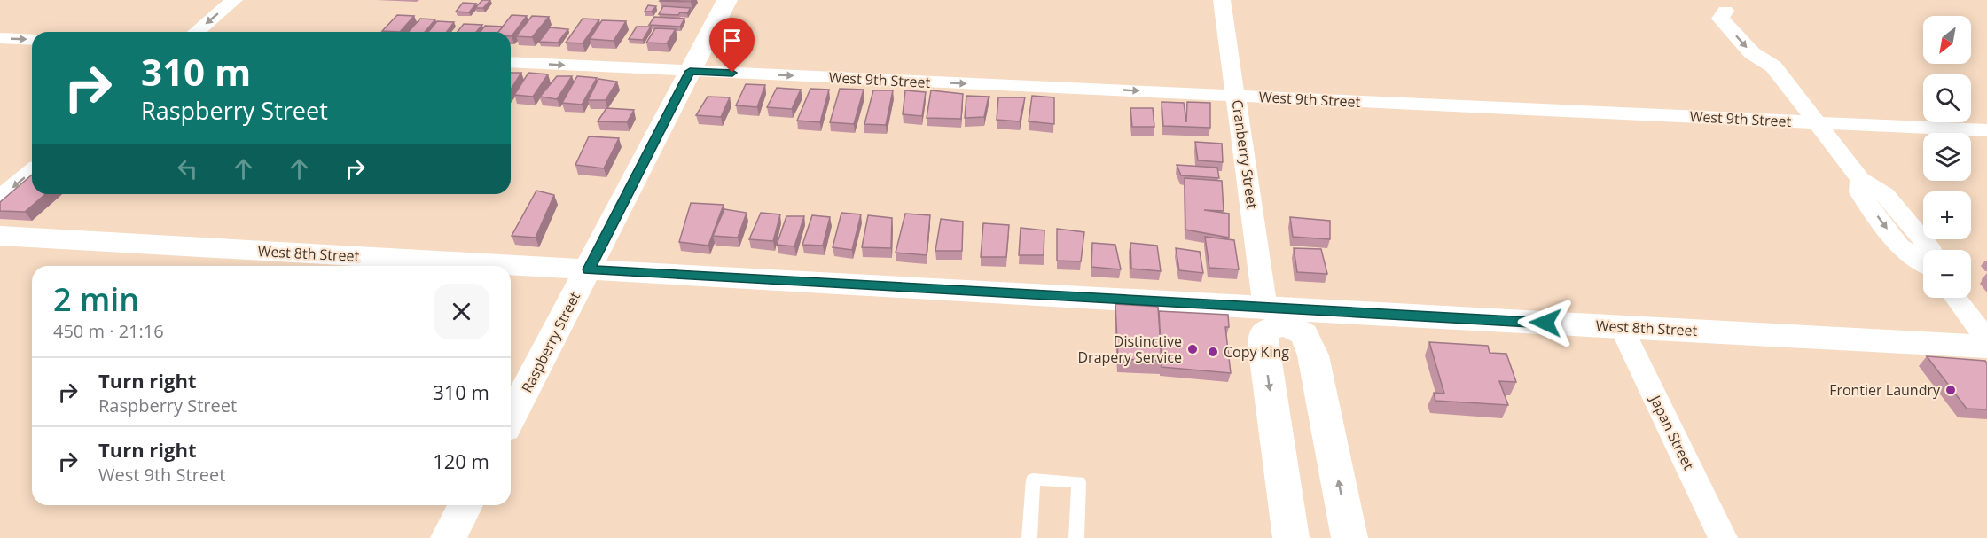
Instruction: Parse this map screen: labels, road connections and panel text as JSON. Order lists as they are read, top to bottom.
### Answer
{
  "streets": {
    "street": [
      "West 9th Street",
      "Cranberry Street",
      "West 8th Street",
      "Raspberry Street",
      "Japan Street"
    ]
  },
  "crossings": [
    ["West 9th Street", "Cranberry Street"],
    ["West 9th Street", "Raspberry Street"],
    ["Cranberry Street", "West 8th Street"],
    ["West 8th Street", "Raspberry Street"],
    ["West 8th Street", "Japan Street"]
  ],
  "one_way": ["West 9th Street"],
  "places": ["Distinctive Drapery Service", "Copy King", "Frontier Laundry"],
  "north": "bottom left",
  "page": {
    "map_buttons": ["+", "−"],
    "turn": ["310 m", "Raspberry Street"],
    "heading": ["2 min", "450 m · 21:16"],
    "list": [
      {
        "name": "Turn right",
        "note": "Raspberry Street",
        "value": "310 m"
      },
      {
        "name": "Turn right",
        "note": "West 9th Street",
        "value": "120 m"
      }
    ]
  }
}
